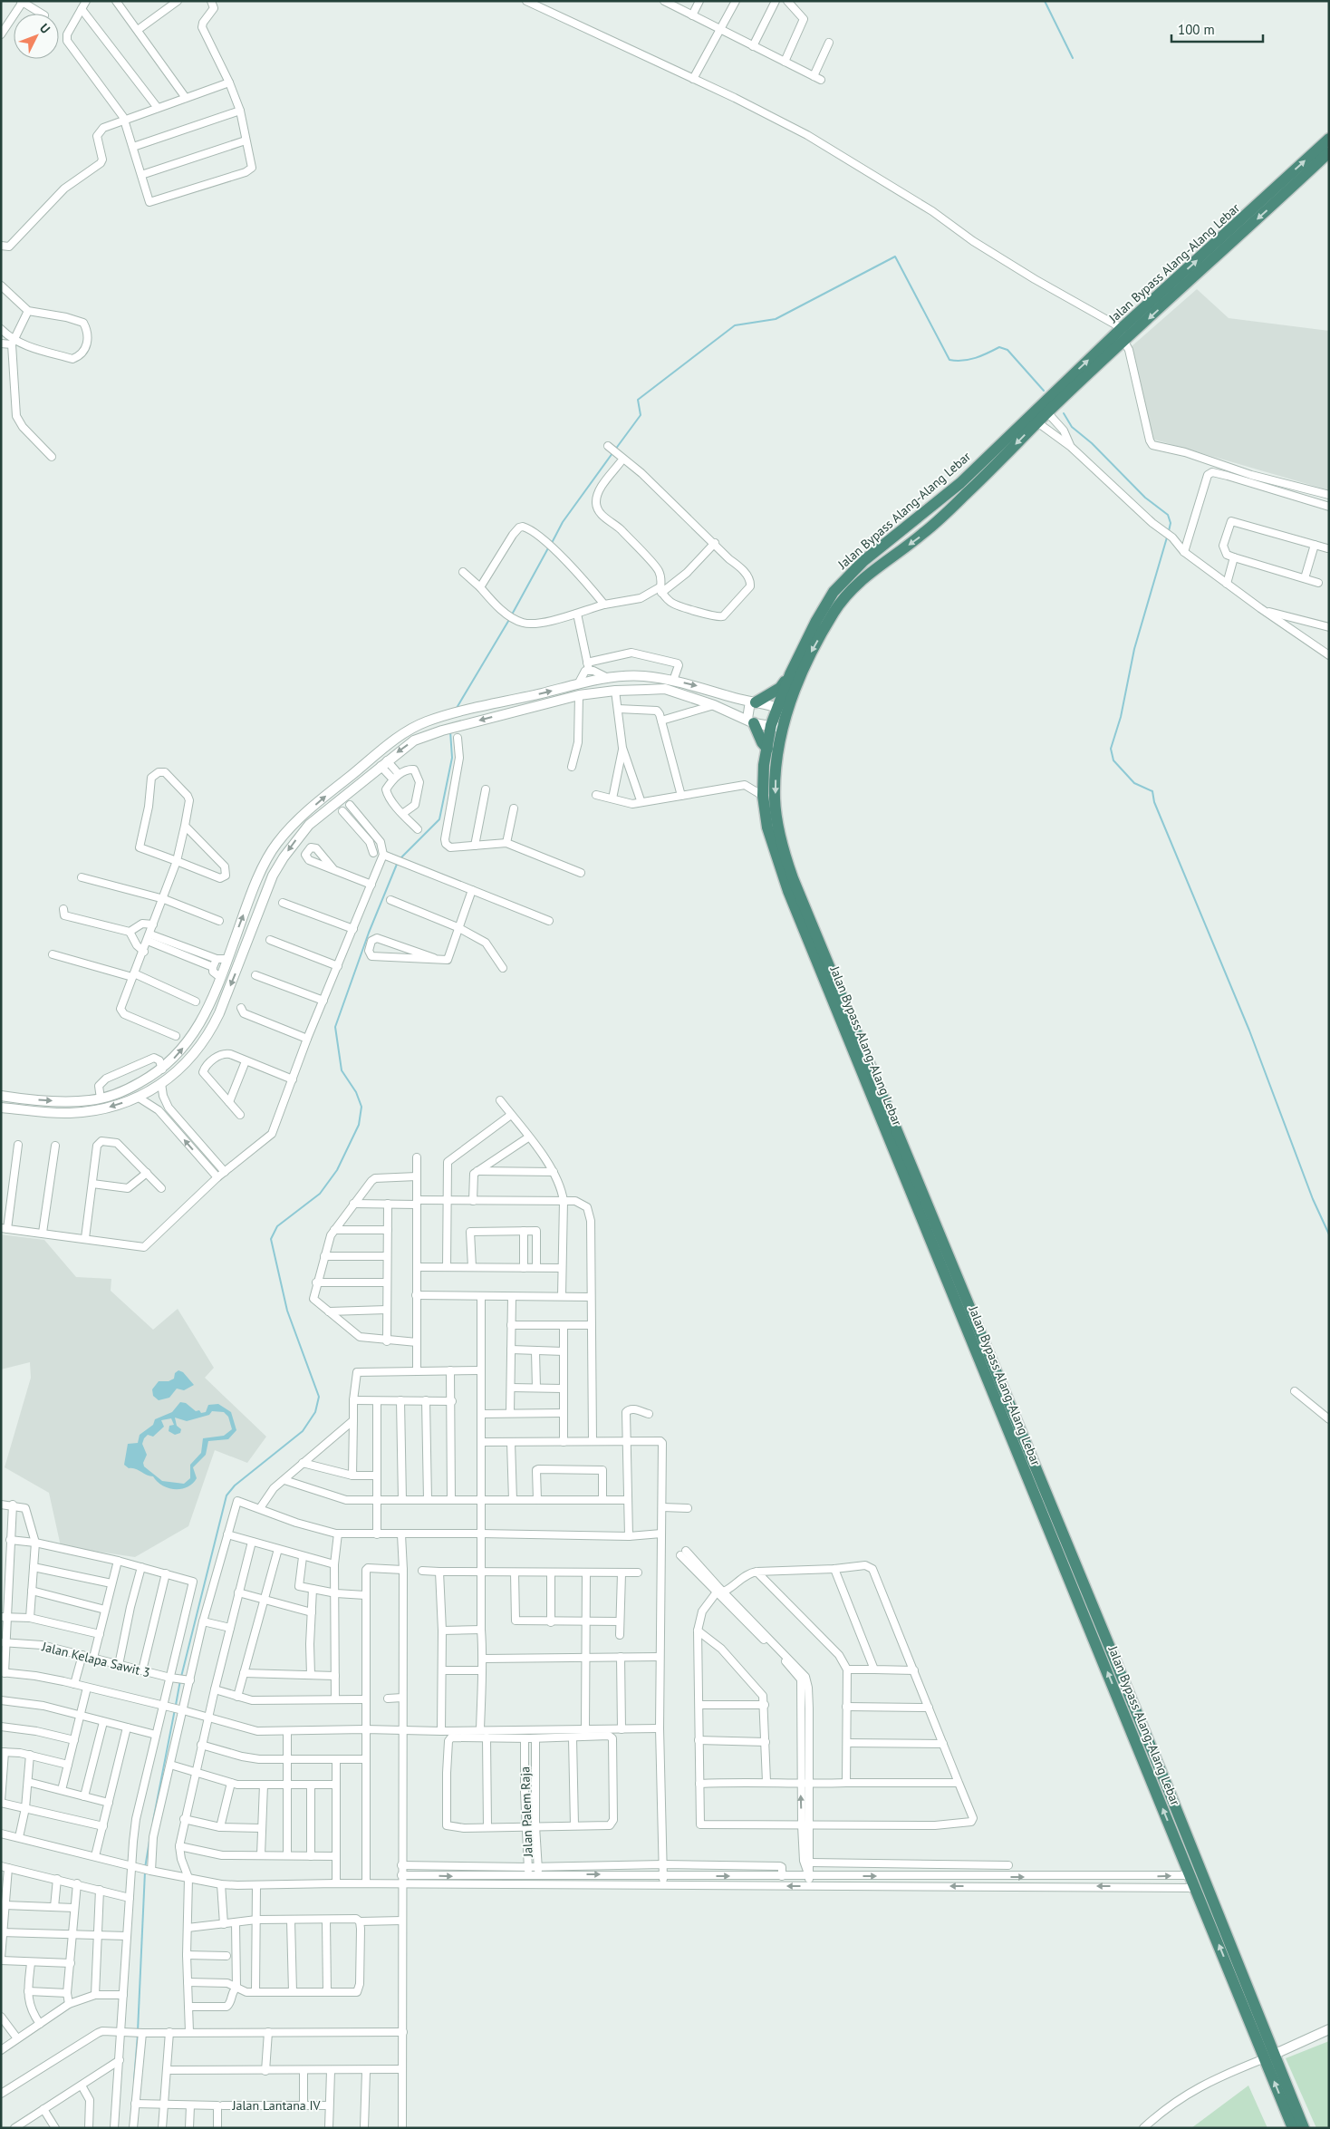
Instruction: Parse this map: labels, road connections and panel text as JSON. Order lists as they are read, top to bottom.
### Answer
{
  "streets": {
    "highway": ["Jalan Bypass Alang-Alang Lebar"],
    "street": ["Jalan Kelapa Sawit 3", "Jalan Palem Raja", "Jalan Lantana IV"]
  },
  "scale_bar": "100 m",
  "north": "top right"
}
